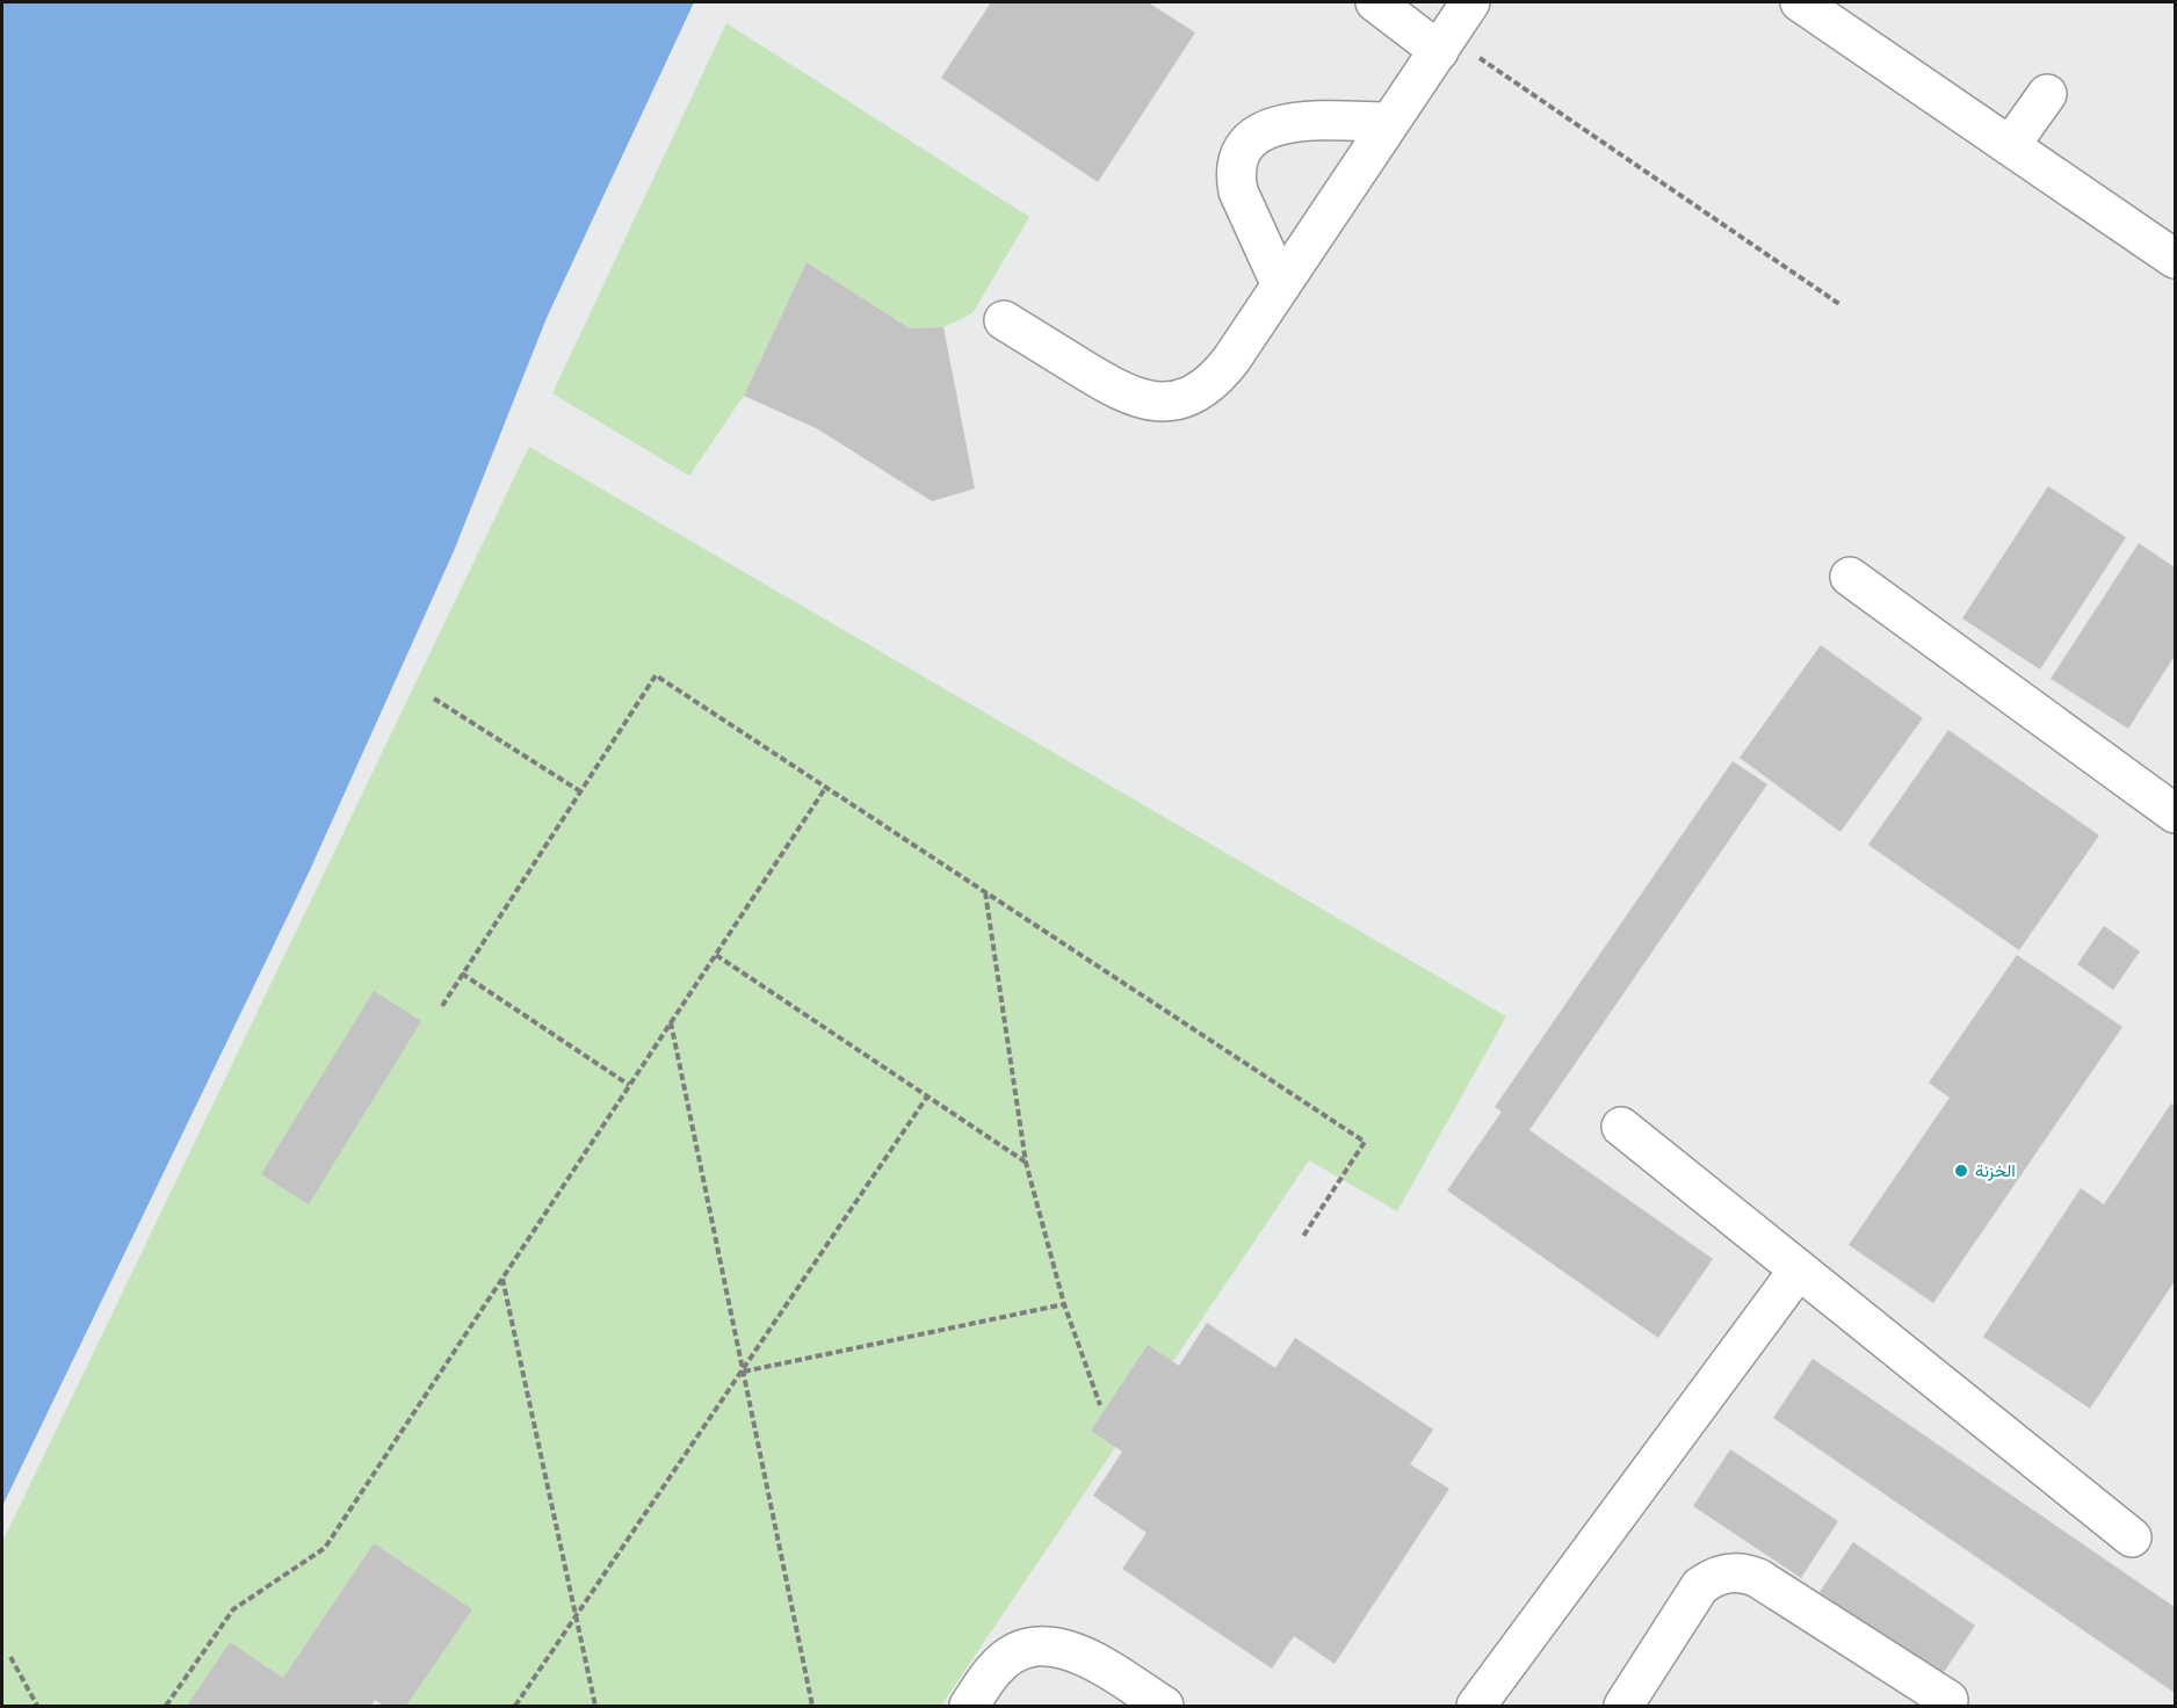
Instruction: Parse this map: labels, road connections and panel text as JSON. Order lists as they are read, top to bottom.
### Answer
{
  "places": ["الخزنة"]
}
